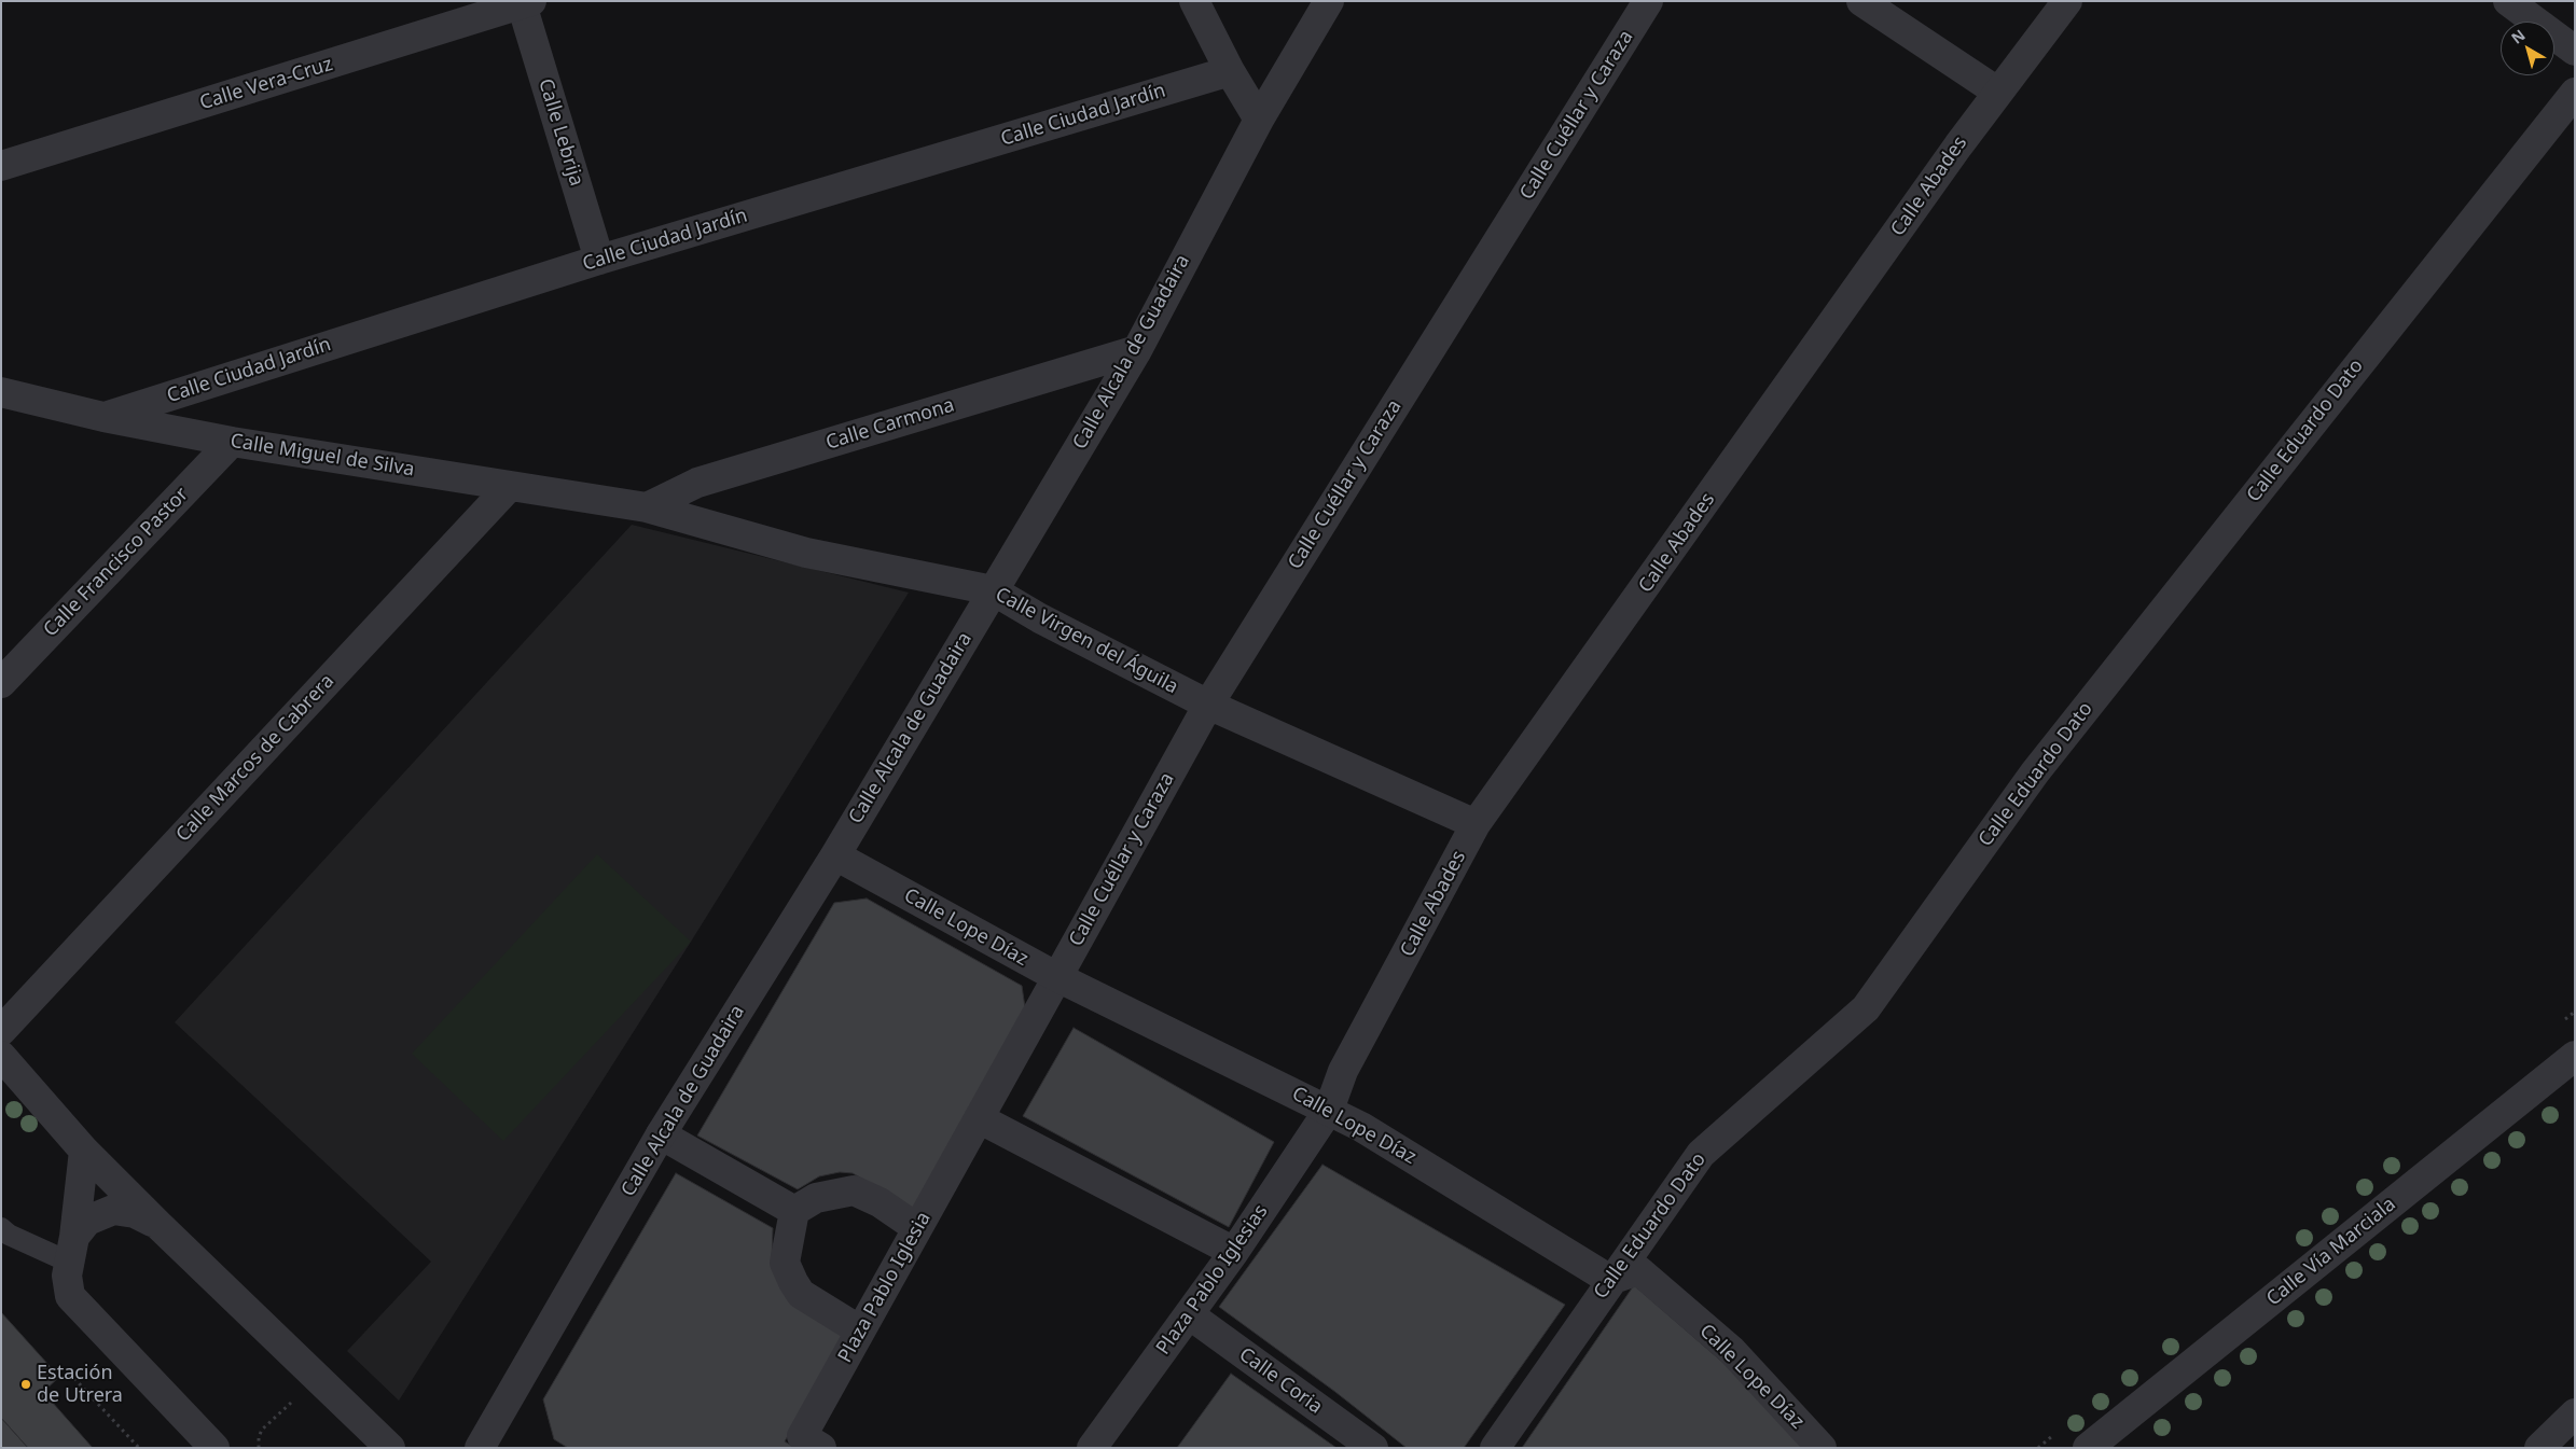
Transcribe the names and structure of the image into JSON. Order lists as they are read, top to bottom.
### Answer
{
  "streets": {
    "street": [
      "Calle Vera-Cruz",
      "Calle Ciudad Jardín",
      "Calle Cuéllar y Caraza",
      "Calle Lebrija",
      "Calle Abades",
      "Calle Alcala de Guadaira",
      "Calle Carmona",
      "Calle Eduardo Dato",
      "Calle Miguel de Silva",
      "Calle Francisco Pastor",
      "Calle Virgen del Águila",
      "Calle Marcos de Cabrera",
      "Calle Lope Díaz",
      "Calle Vía Marciala",
      "Plaza Pablo Iglesias",
      "Plaza Pablo Iglesia",
      "Calle Coria"
    ]
  },
  "crossings": [
    ["Calle Vera-Cruz", "Calle Lebrija"],
    ["Calle Ciudad Jardín", "Calle Lebrija"],
    ["Calle Ciudad Jardín", "Calle Miguel de Silva"],
    ["Calle Cuéllar y Caraza", "Calle Virgen del Águila"],
    ["Calle Cuéllar y Caraza", "Calle Lope Díaz"],
    ["Calle Cuéllar y Caraza", "Plaza Pablo Iglesia"],
    ["Calle Abades", "Calle Virgen del Águila"],
    ["Calle Abades", "Calle Lope Díaz"],
    ["Calle Abades", "Plaza Pablo Iglesias"],
    ["Calle Alcala de Guadaira", "Calle Carmona"],
    ["Calle Alcala de Guadaira", "Calle Virgen del Águila"],
    ["Calle Alcala de Guadaira", "Calle Lope Díaz"],
    ["Calle Carmona", "Calle Miguel de Silva"],
    ["Calle Carmona", "Calle Virgen del Águila"],
    ["Calle Eduardo Dato", "Calle Lope Díaz"],
    ["Calle Miguel de Silva", "Calle Francisco Pastor"],
    ["Calle Miguel de Silva", "Calle Virgen del Águila"],
    ["Calle Miguel de Silva", "Calle Marcos de Cabrera"],
    ["Calle Lope Díaz", "Plaza Pablo Iglesias"],
    ["Calle Lope Díaz", "Plaza Pablo Iglesia"],
    ["Plaza Pablo Iglesias", "Calle Coria"]
  ],
  "places": ["Estación de Utrera"],
  "north": "top left"
}
